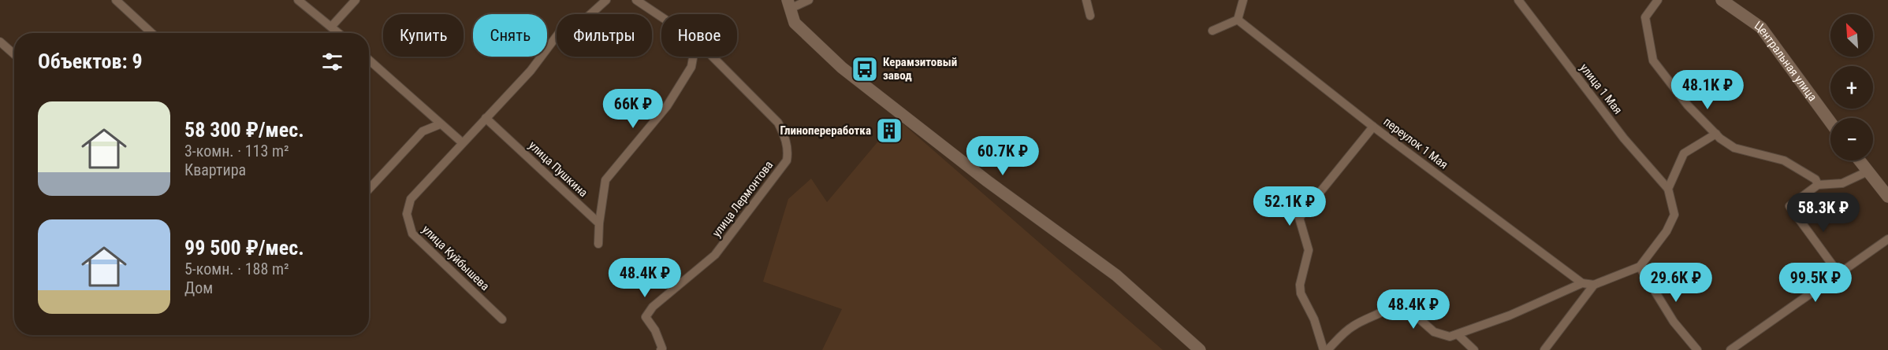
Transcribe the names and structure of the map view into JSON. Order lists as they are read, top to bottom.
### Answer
{
  "streets": {
    "street": [
      "Центральная улица",
      "улица 1 Мая",
      "переулок 1 Мая",
      "улица Пушкина",
      "улица Лермонтова",
      "улица Куйбышева"
    ]
  },
  "crossings": [
    ["улица Пушкина", "улица Куйбышева"]
  ],
  "places": {
    "bus stop": ["Керамзитовый завод"],
    "building": ["Глинопереработка"]
  },
  "north": "top left",
  "page": {
    "map_buttons": ["+", "−"],
    "chip": [
      "Купить",
      "Снять",
      "Фильтры",
      "Новое"
    ],
    "heading": "Объектов: 9",
    "price": [
      "48.1K ₽",
      "66K ₽",
      "60.7K ₽",
      "52.1K ₽",
      "58.3K ₽",
      "48.4K ₽",
      "29.6K ₽",
      "99.5K ₽",
      "48.4K ₽"
    ],
    "list": [
      {
        "name": "58 300 ₽/мес.",
        "note": "3-комн. · 113 m² · Квартира"
      },
      {
        "name": "99 500 ₽/мес.",
        "note": "5-комн. · 188 m² · Дом"
      }
    ]
  }
}
